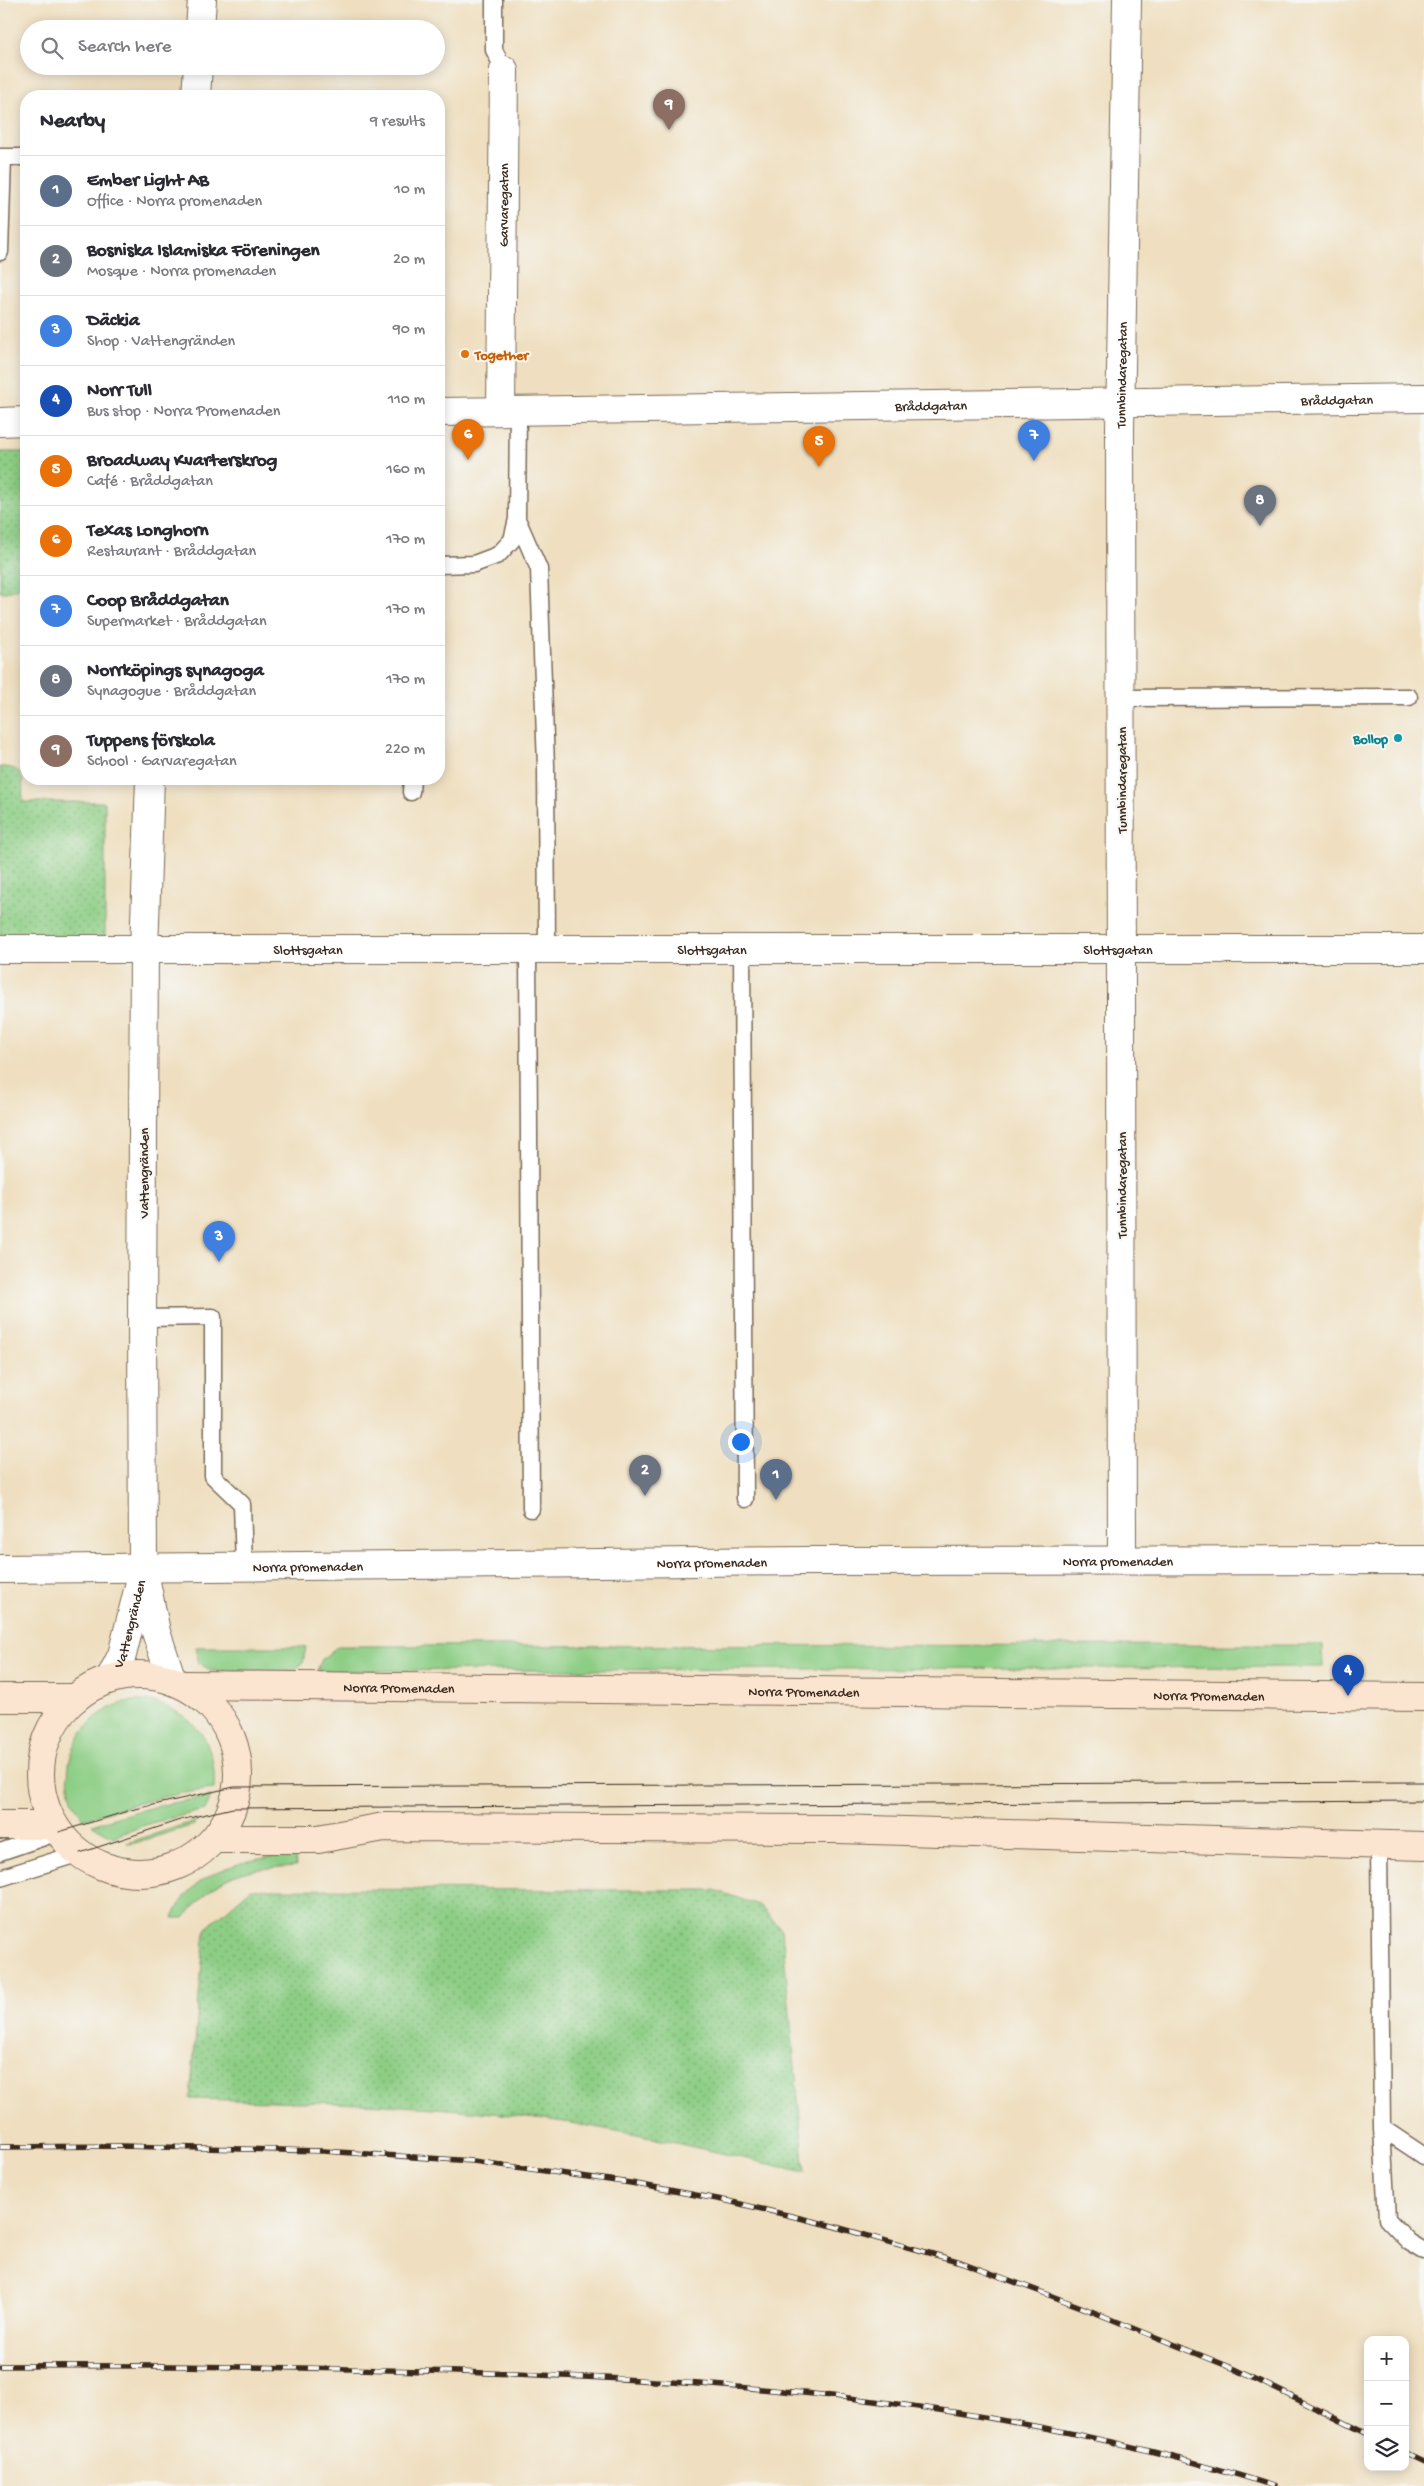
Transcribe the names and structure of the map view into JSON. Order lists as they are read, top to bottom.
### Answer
{
  "streets": {
    "main road": ["Norra Promenaden"],
    "street": [
      "Garvaregatan",
      "Tunnbindaregatan",
      "Bråddgatan",
      "Slottsgatan",
      "Vattengränden",
      "Norra promenaden"
    ]
  },
  "crossings": [
    ["Garvaregatan", "Bråddgatan"],
    ["Tunnbindaregatan", "Bråddgatan"],
    ["Tunnbindaregatan", "Slottsgatan"],
    ["Tunnbindaregatan", "Norra promenaden"],
    ["Slottsgatan", "Vattengränden"],
    ["Vattengränden", "Norra promenaden"],
    ["Vattengränden", "Norra Promenaden"]
  ],
  "places": ["Together", "Bollop"],
  "page": {
    "search": "Search here",
    "pins": [
      "9",
      "6",
      "7",
      "5",
      "8",
      "3",
      "2",
      "1",
      "4"
    ],
    "heading": ["Nearby", "9 results"],
    "list": [
      {
        "mark": "1",
        "name": "Ember Light AB",
        "note": "Office · Norra promenaden",
        "value": "10 m"
      },
      {
        "mark": "2",
        "name": "Bosniska Islamiska Föreningen",
        "note": "Mosque · Norra promenaden",
        "value": "20 m"
      },
      {
        "mark": "3",
        "name": "Däckia",
        "note": "Shop · Vattengränden",
        "value": "90 m"
      },
      {
        "mark": "4",
        "name": "Norr Tull",
        "note": "Bus stop · Norra Promenaden",
        "value": "110 m"
      },
      {
        "mark": "5",
        "name": "Broadway Kvarterskrog",
        "note": "Café · Bråddgatan",
        "value": "160 m"
      },
      {
        "mark": "6",
        "name": "Texas Longhorn",
        "note": "Restaurant · Bråddgatan",
        "value": "170 m"
      },
      {
        "mark": "7",
        "name": "Coop Bråddgatan",
        "note": "Supermarket · Bråddgatan",
        "value": "170 m"
      },
      {
        "mark": "8",
        "name": "Norrköpings synagoga",
        "note": "Synagogue · Bråddgatan",
        "value": "170 m"
      },
      {
        "mark": "9",
        "name": "Tuppens förskola",
        "note": "School · Garvaregatan",
        "value": "220 m"
      }
    ],
    "map_buttons": ["+", "−"]
  }
}
